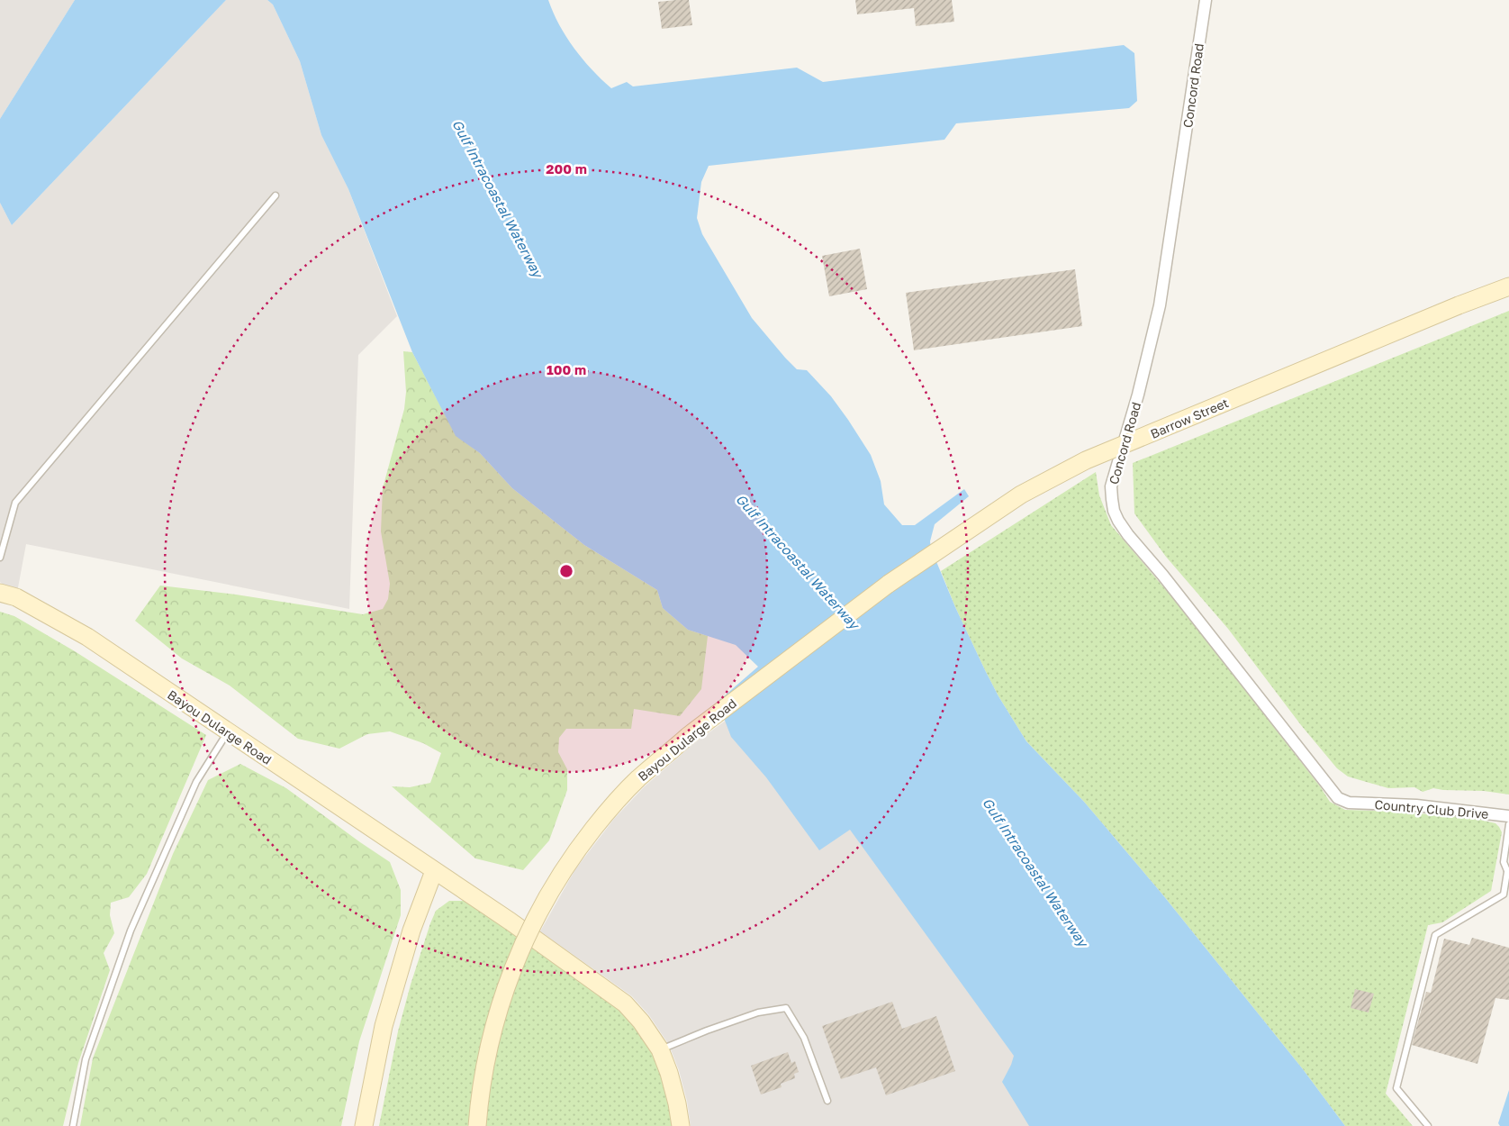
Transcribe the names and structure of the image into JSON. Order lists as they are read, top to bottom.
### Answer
{
  "streets": {
    "main road": ["Barrow Street", "Bayou Dularge Road"],
    "street": ["Concord Road", "Country Club Drive"]
  },
  "crossings": [
    ["Concord Road", "Country Club Drive"],
    ["Barrow Street", "Bayou Dularge Road"]
  ],
  "water": ["Gulf Intracoastal Waterway"],
  "rings": ["200 m", "100 m"]
}
